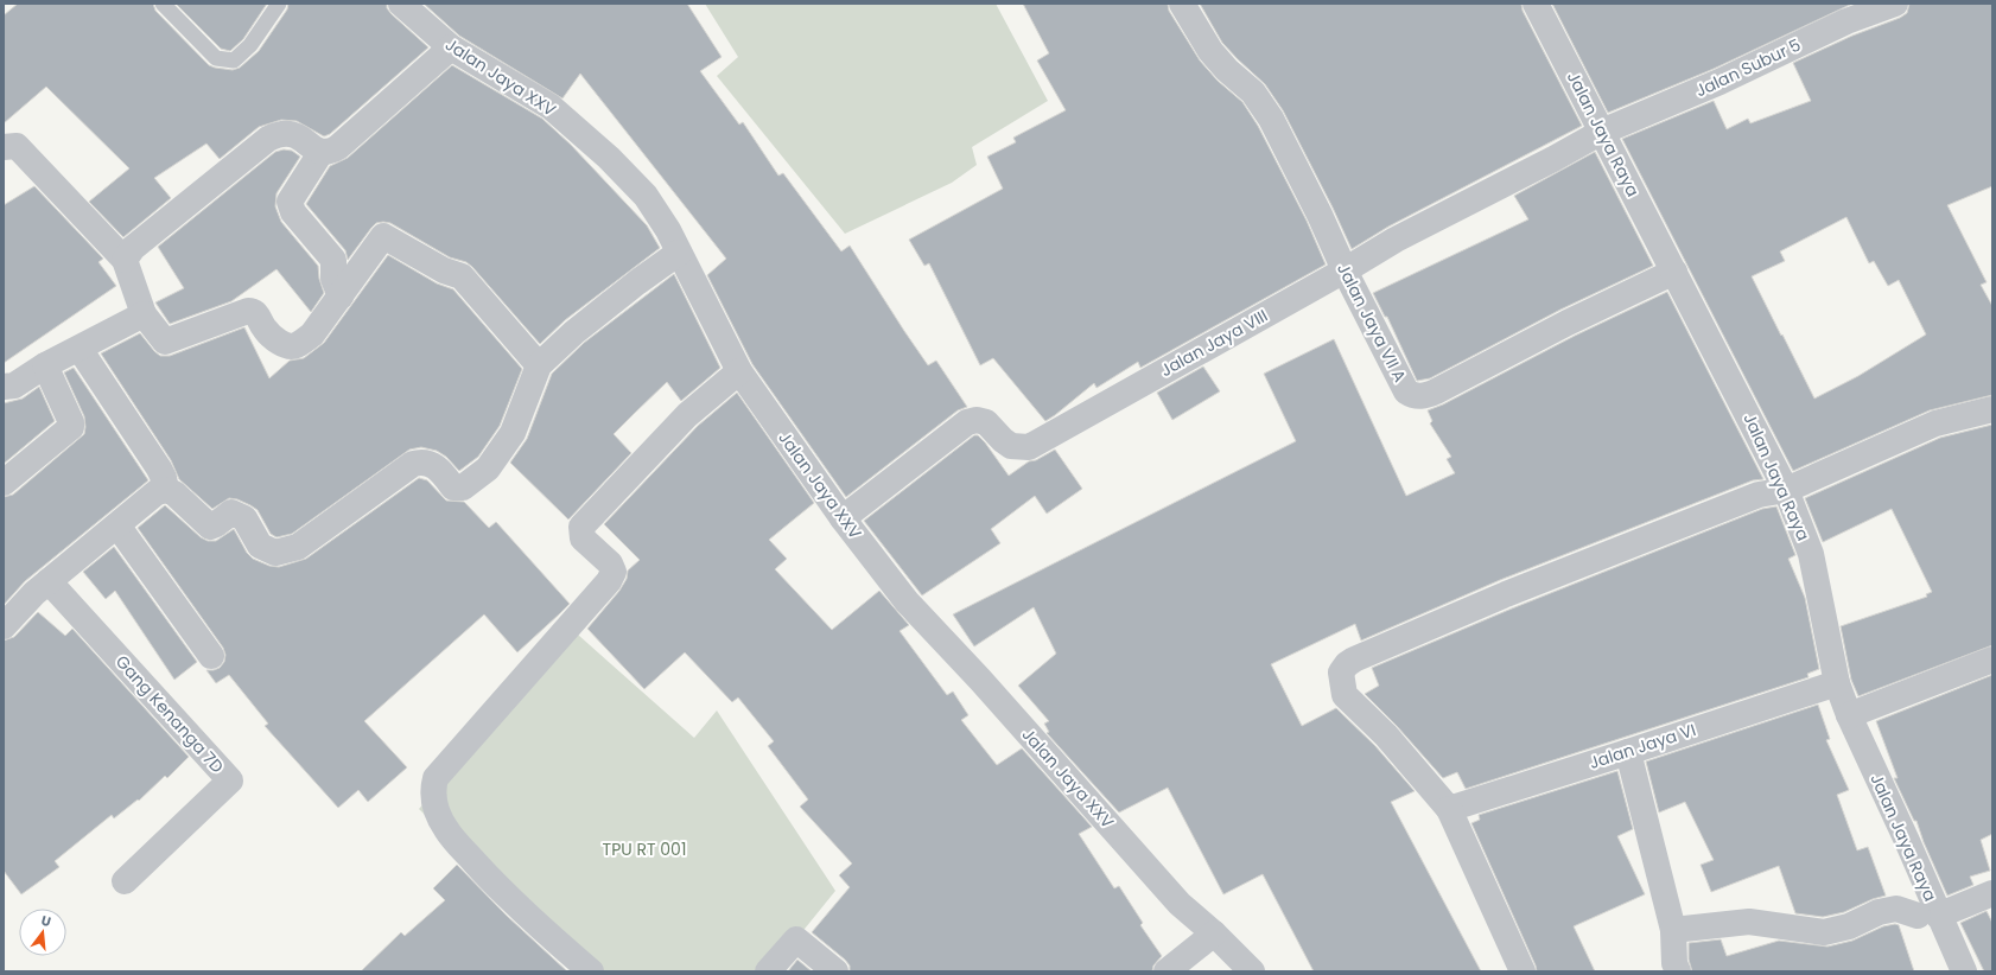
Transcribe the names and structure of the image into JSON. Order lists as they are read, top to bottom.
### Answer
{
  "streets": {
    "street": [
      "Jalan Subur 5",
      "Jalan Jaya XXV",
      "Jalan Jaya Raya",
      "Jalan Jaya VII A",
      "Jalan Jaya VIII",
      "Gang Kenanga 7D",
      "Jalan Jaya VI"
    ]
  },
  "crossings": [
    ["Jalan Subur 5", "Jalan Jaya Raya"],
    ["Jalan Subur 5", "Jalan Jaya VIII"],
    ["Jalan Jaya XXV", "Jalan Jaya VIII"],
    ["Jalan Jaya Raya", "Jalan Jaya VII A"],
    ["Jalan Jaya Raya", "Jalan Jaya VIII"],
    ["Jalan Jaya Raya", "Jalan Jaya VI"],
    ["Jalan Jaya VII A", "Jalan Jaya VIII"]
  ],
  "parks": ["TPU RT 001"],
  "north": "top"
}
